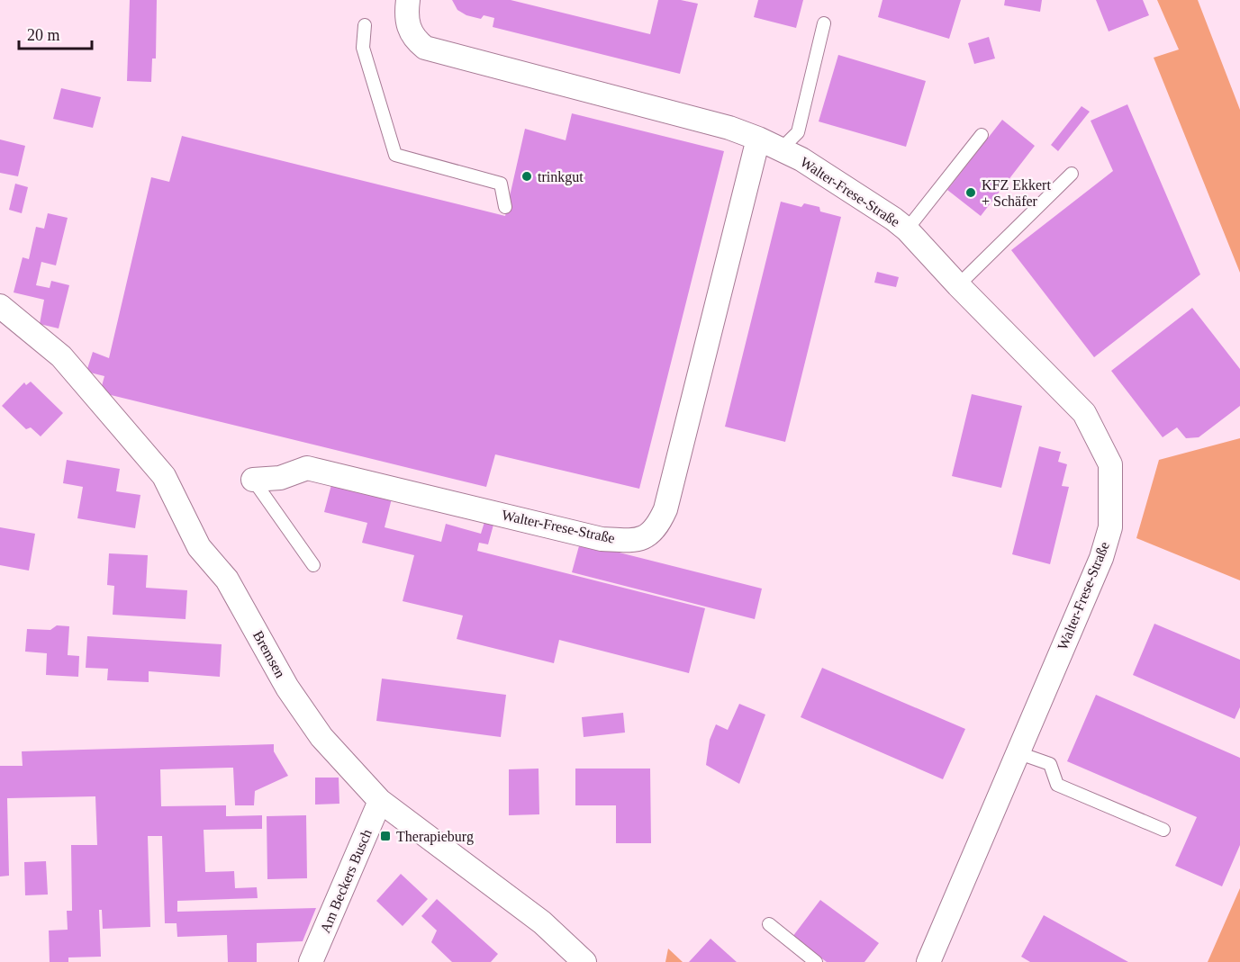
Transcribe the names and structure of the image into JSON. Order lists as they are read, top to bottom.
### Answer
{
  "streets": {
    "street": ["Walter-Frese-Straße", "Bremsen", "Am Beckers Busch"]
  },
  "crossings": [
    ["Bremsen", "Am Beckers Busch"]
  ],
  "places": {
    "other": ["trinkgut", "KFZ Ekkert + Schäfer"],
    "transit": ["Therapieburg"]
  },
  "scale_bar": "20 m"
}
